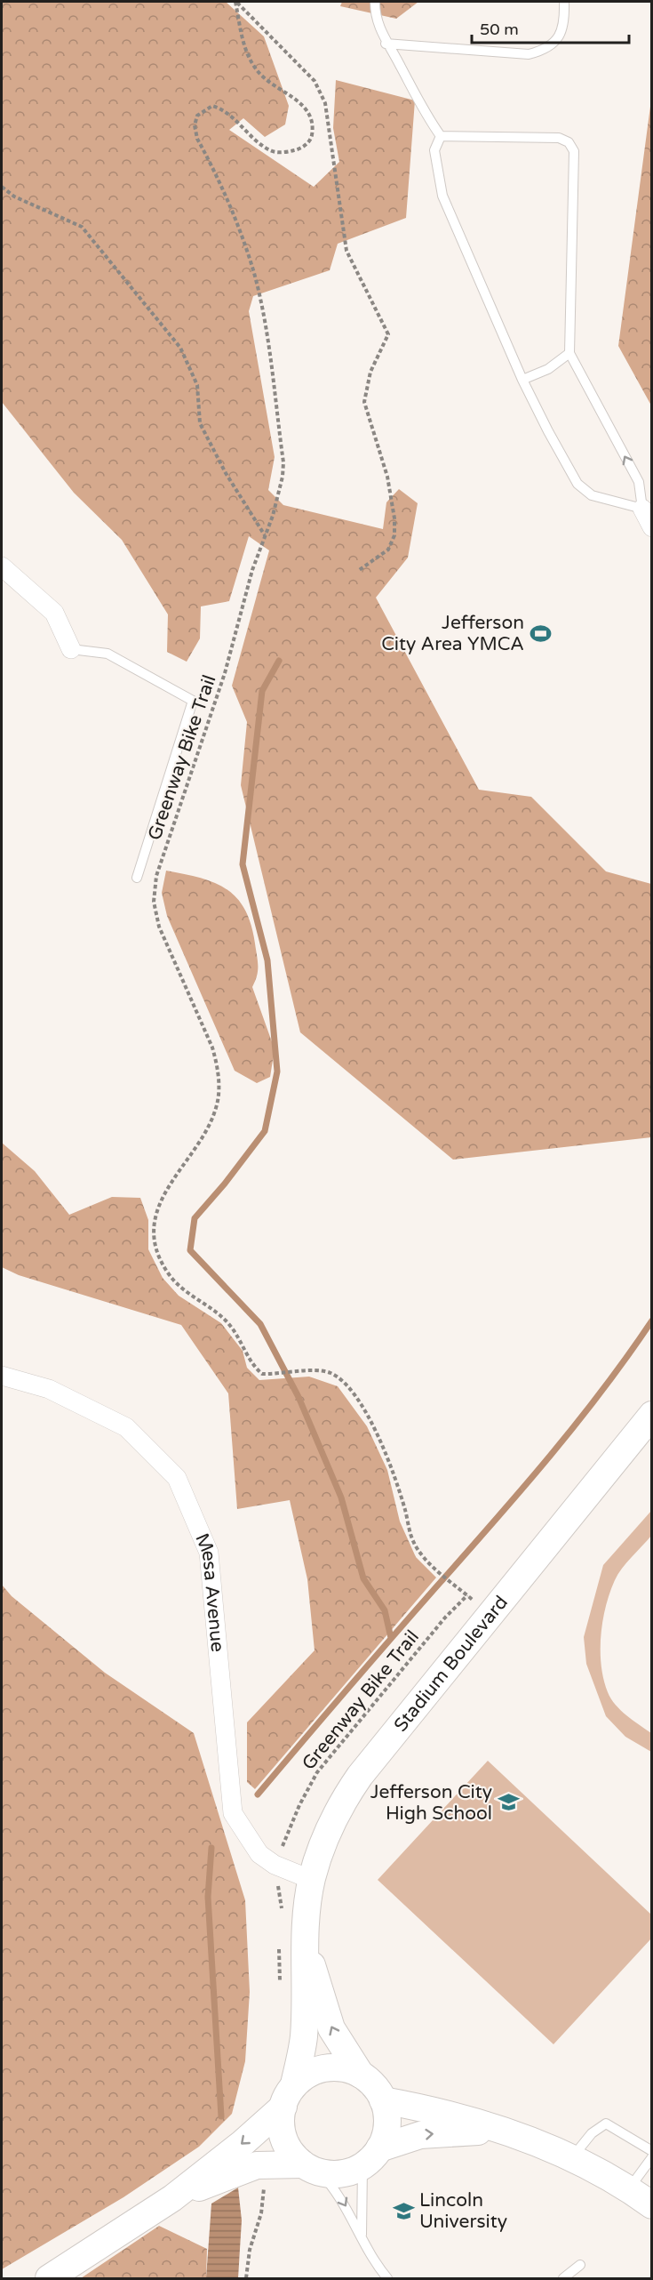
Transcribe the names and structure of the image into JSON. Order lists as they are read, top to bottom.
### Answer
{
  "streets": {
    "main road": ["Stadium Boulevard"],
    "street": ["Mesa Avenue"],
    "path": ["Greenway Bike Trail"]
  },
  "crossings": [
    ["Greenway Bike Trail", "Mesa Avenue"],
    ["Mesa Avenue", "Stadium Boulevard"]
  ],
  "places": {
    "sports": ["Jefferson City Area YMCA"],
    "school or university": ["Jefferson City High School", "Lincoln University"]
  },
  "scale_bar": "50 m"
}
